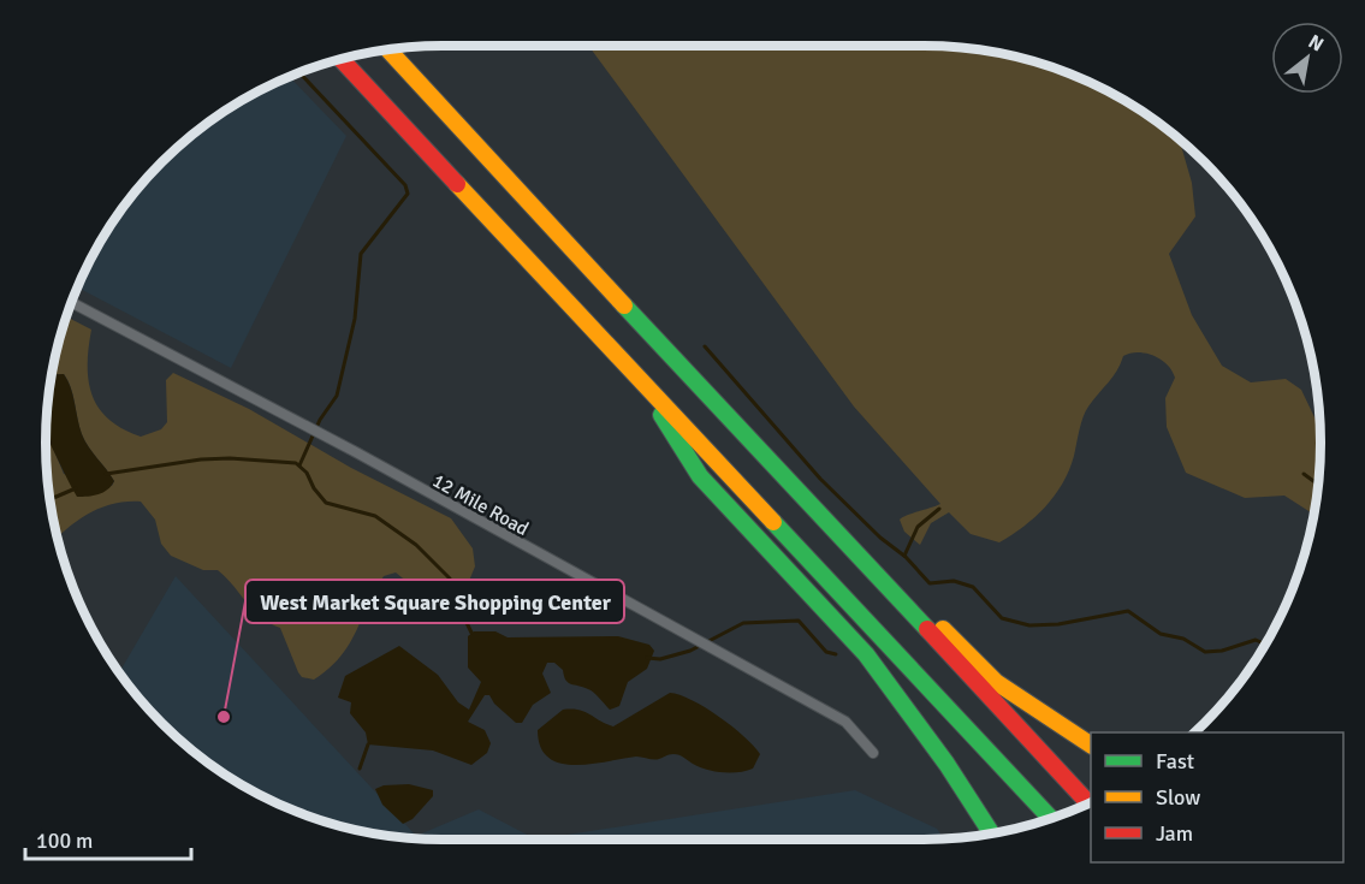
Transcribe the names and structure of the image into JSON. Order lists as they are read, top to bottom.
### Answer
{
  "streets": {
    "street": ["12 Mile Road"]
  },
  "places": ["West Market Square Shopping Center"],
  "legend": ["Fast", "Slow", "Jam"],
  "scale_bar": "100 m",
  "north": "top right"
}
